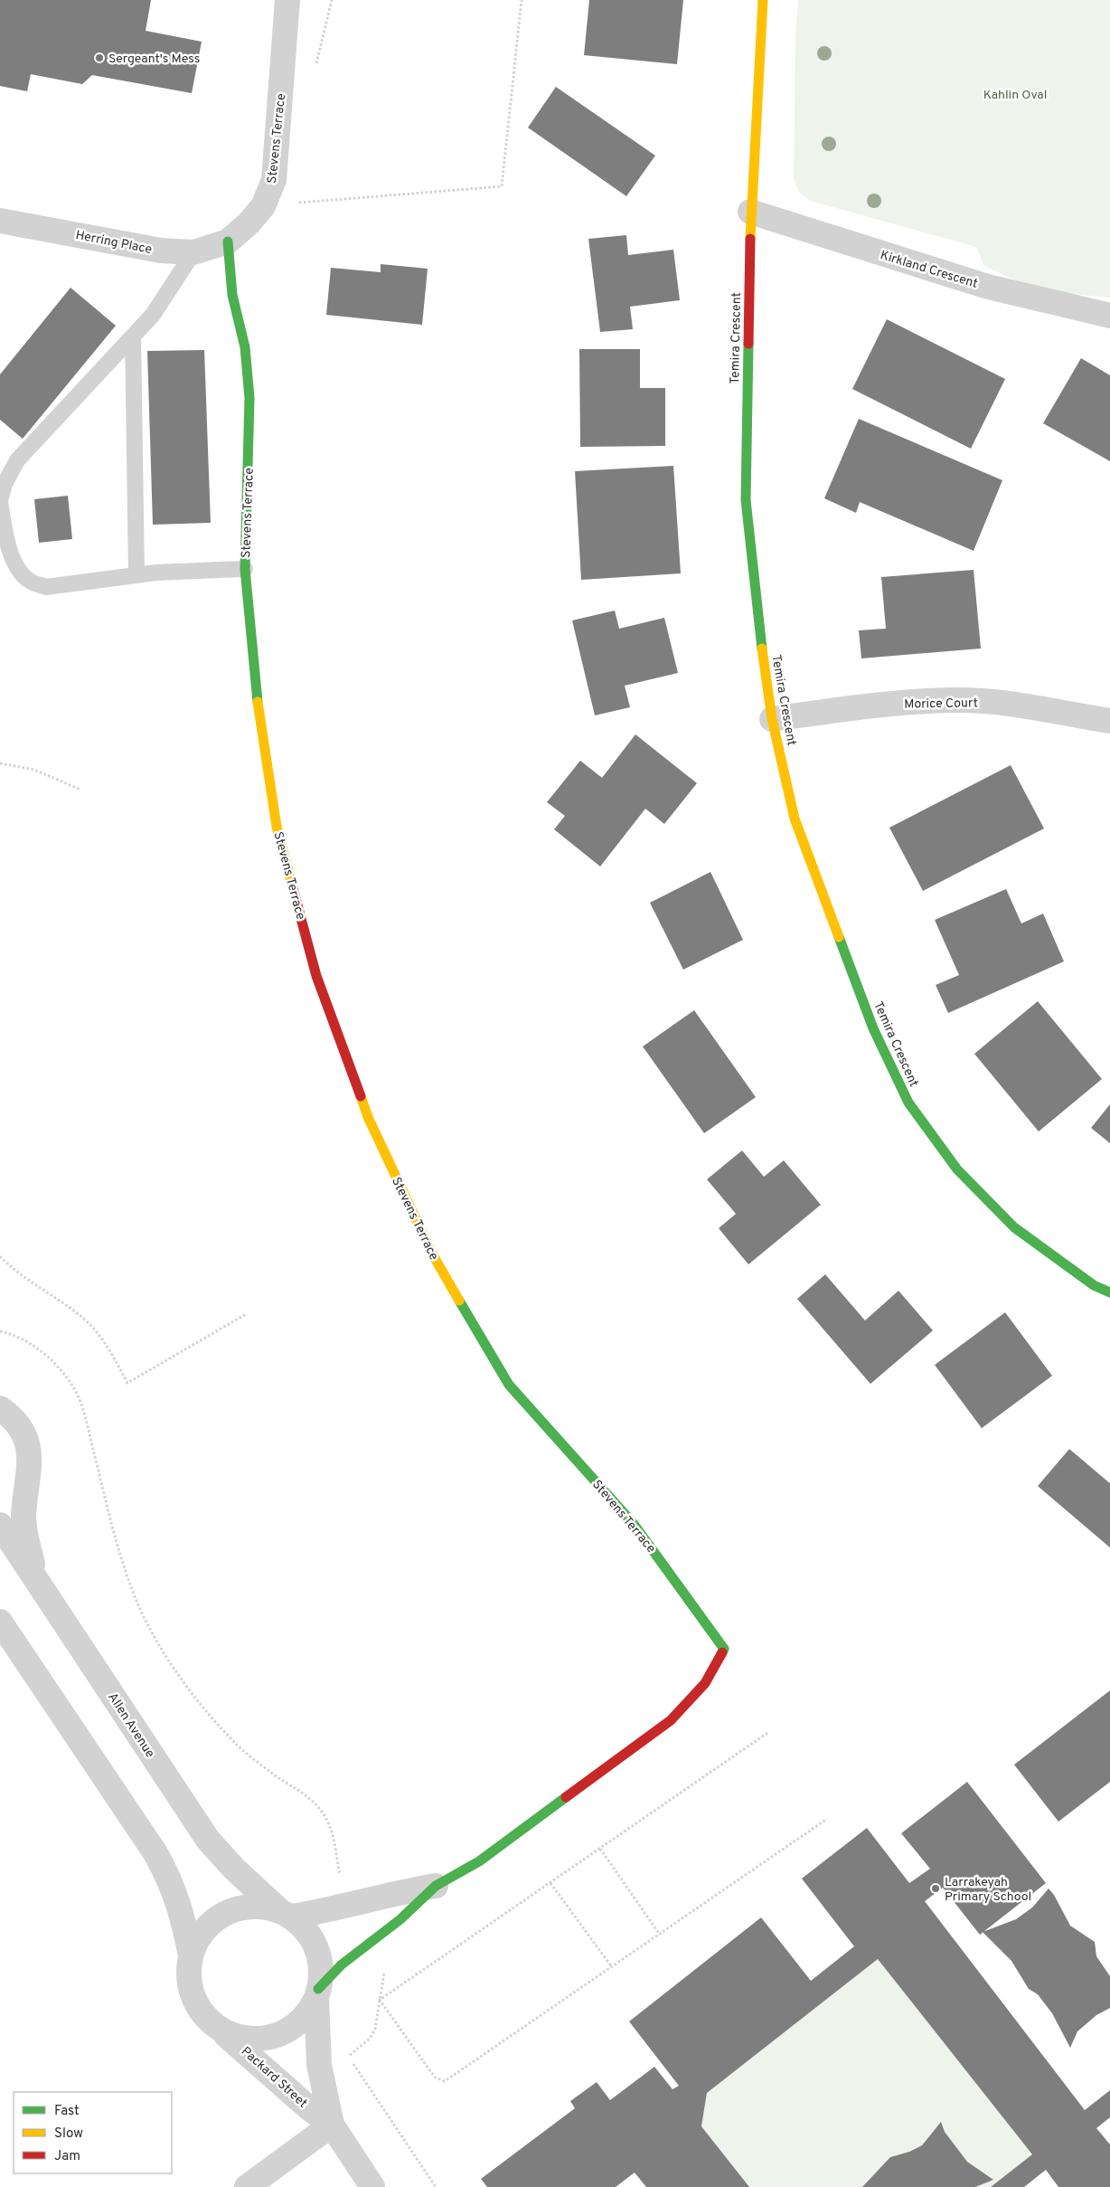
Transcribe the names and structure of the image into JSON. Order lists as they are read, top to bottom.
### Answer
{
  "streets": {
    "street": [
      "Stevens Terrace",
      "Herring Place",
      "Kirkland Crescent",
      "Temira Crescent",
      "Morice Court",
      "Allen Avenue",
      "Packard Street"
    ]
  },
  "crossings": [
    ["Stevens Terrace", "Herring Place"],
    ["Kirkland Crescent", "Temira Crescent"],
    ["Temira Crescent", "Morice Court"],
    ["Allen Avenue", "Packard Street"]
  ],
  "parks": ["Kahlin Oval"],
  "places": ["Sergeant's Mess", "Larrakeyah Primary School"],
  "legend": ["Fast", "Slow", "Jam"]
}
